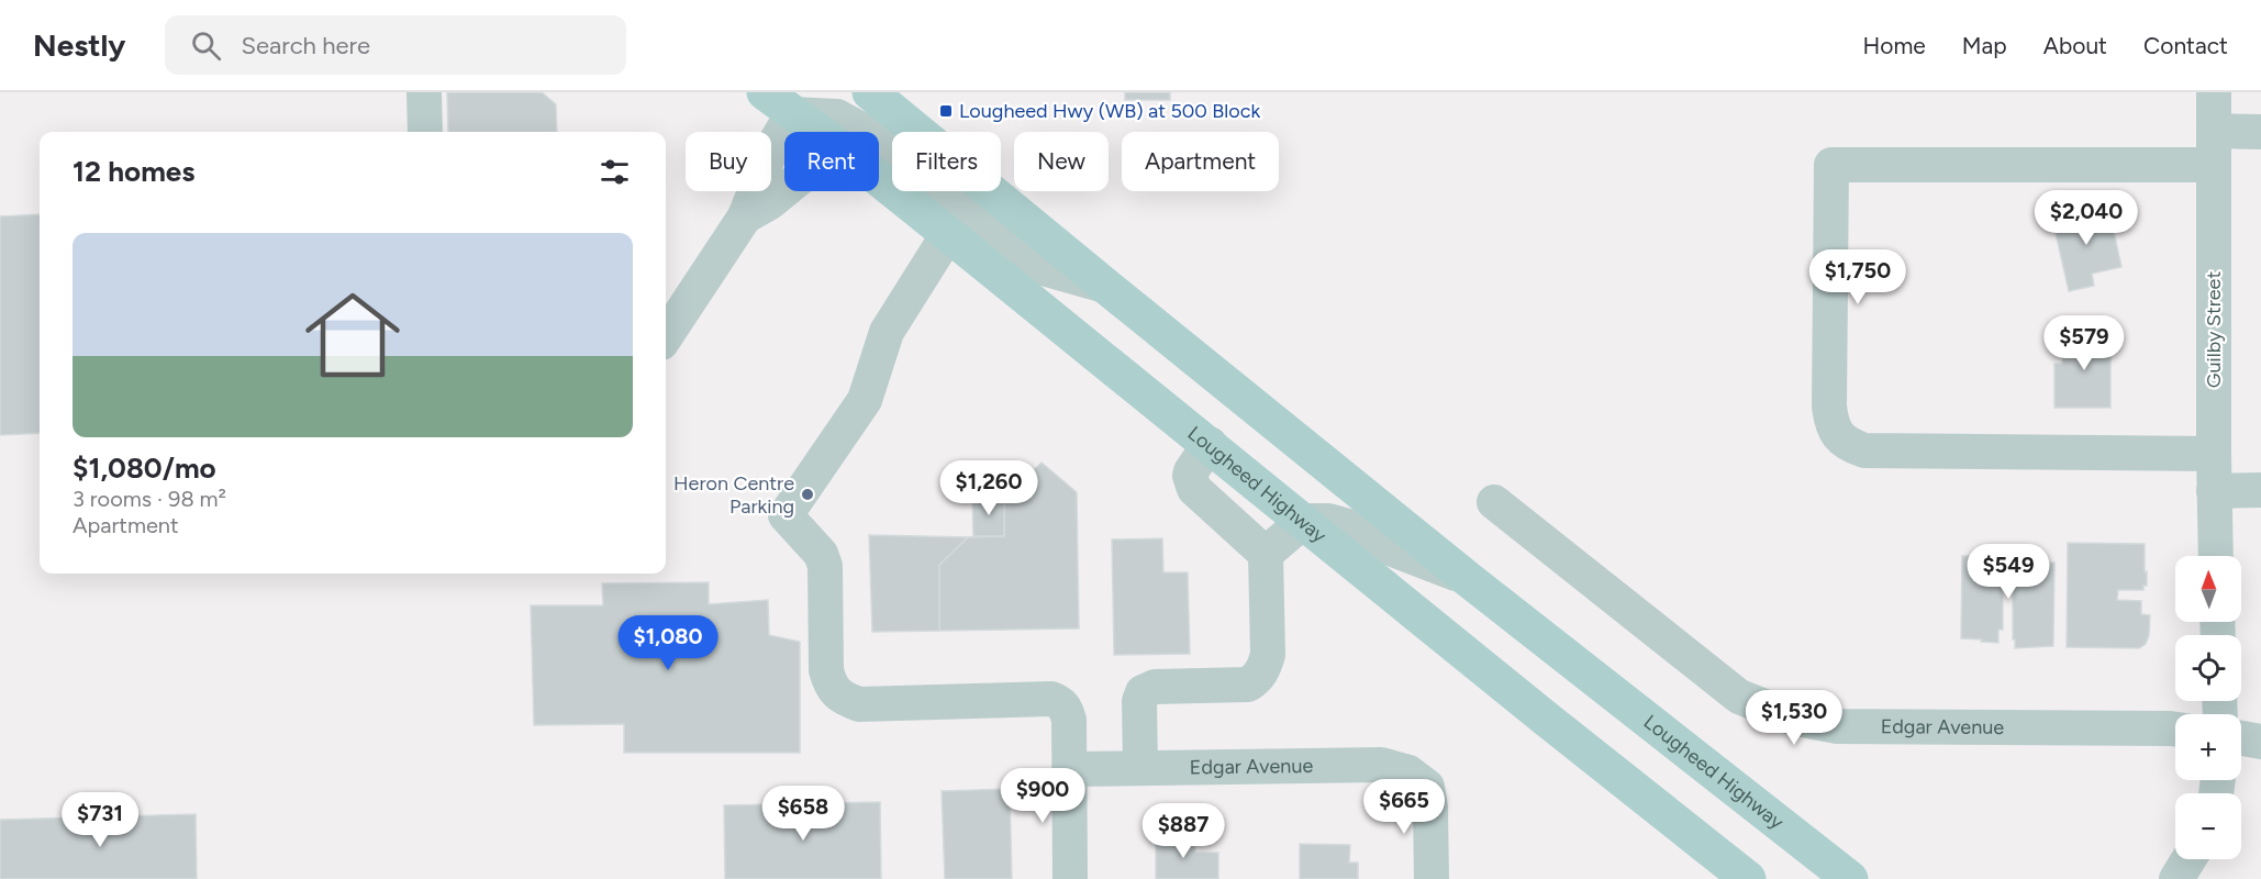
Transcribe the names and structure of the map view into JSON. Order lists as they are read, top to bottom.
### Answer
{
  "streets": {
    "main road": ["Lougheed Highway"],
    "street": ["Guilby Street", "Edgar Avenue"]
  },
  "places": {
    "transit": ["Lougheed Hwy (WB) at 500 Block"],
    "other": ["Heron Centre Parking"]
  },
  "north": "top",
  "page": {
    "header": "Nestly",
    "search": "Search here",
    "nav": [
      "Home",
      "Map",
      "About",
      "Contact"
    ],
    "chip": [
      "Buy",
      "Rent",
      "Filters",
      "New",
      "Apartment"
    ],
    "heading": "12 homes",
    "price": [
      "$2,040",
      "$1,750",
      "$579",
      "$1,260",
      "$549",
      "$1,080",
      "$1,530",
      "$900",
      "$665",
      "$658",
      "$731",
      "$887"
    ],
    "list": [
      {
        "name": "$1,080/mo",
        "note": "3 rooms · 98 m² · Apartment"
      }
    ],
    "map_buttons": ["+", "−"]
  }
}
